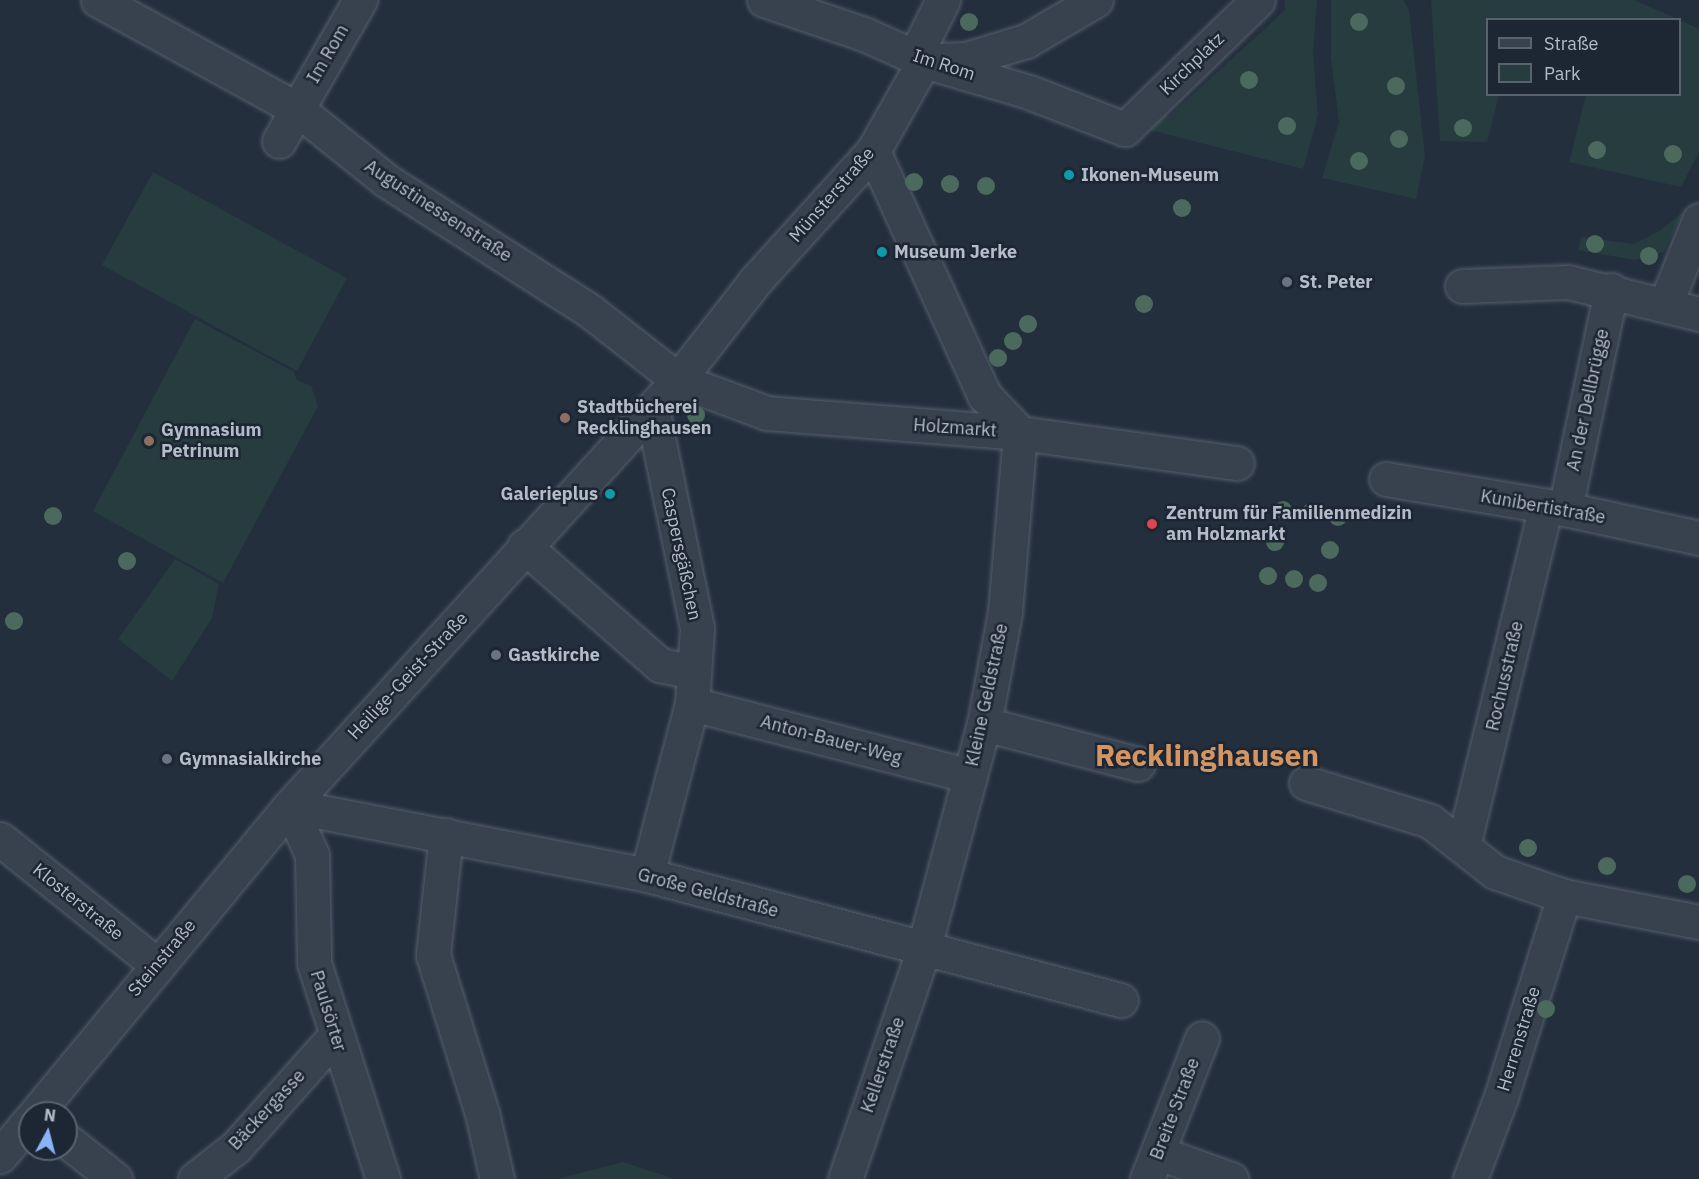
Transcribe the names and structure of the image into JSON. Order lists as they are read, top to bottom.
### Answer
{
  "streets": {
    "street": [
      "Im Rom",
      "Kirchplatz",
      "Münsterstraße",
      "Augustinessenstraße",
      "An der Dellbrügge",
      "Holzmarkt",
      "Kunibertistraße",
      "Caspersgäßchen",
      "Heilige-Geist-Straße",
      "Rochusstraße",
      "Kleine Geldstraße",
      "Anton-Bauer-Weg",
      "Große Geldstraße",
      "Klosterstraße",
      "Steinstraße",
      "Paulsörter",
      "Herrenstraße",
      "Kellerstraße",
      "Breite Straße",
      "Bäckergasse"
    ]
  },
  "crossings": [
    ["Im Rom", "Kirchplatz"],
    ["Im Rom", "Münsterstraße"],
    ["Im Rom", "Augustinessenstraße"],
    ["Münsterstraße", "Augustinessenstraße"],
    ["Münsterstraße", "Holzmarkt"],
    ["Münsterstraße", "Heilige-Geist-Straße"],
    ["Augustinessenstraße", "Holzmarkt"],
    ["Augustinessenstraße", "Heilige-Geist-Straße"],
    ["An der Dellbrügge", "Kunibertistraße"],
    ["An der Dellbrügge", "Rochusstraße"],
    ["Holzmarkt", "Heilige-Geist-Straße"],
    ["Holzmarkt", "Kleine Geldstraße"],
    ["Kunibertistraße", "Rochusstraße"],
    ["Caspersgäßchen", "Heilige-Geist-Straße"],
    ["Caspersgäßchen", "Anton-Bauer-Weg"],
    ["Caspersgäßchen", "Große Geldstraße"],
    ["Heilige-Geist-Straße", "Große Geldstraße"],
    ["Heilige-Geist-Straße", "Steinstraße"],
    ["Heilige-Geist-Straße", "Paulsörter"],
    ["Kleine Geldstraße", "Anton-Bauer-Weg"],
    ["Kleine Geldstraße", "Große Geldstraße"],
    ["Kleine Geldstraße", "Kellerstraße"],
    ["Große Geldstraße", "Steinstraße"],
    ["Große Geldstraße", "Paulsörter"],
    ["Große Geldstraße", "Kellerstraße"],
    ["Klosterstraße", "Steinstraße"],
    ["Steinstraße", "Paulsörter"],
    ["Paulsörter", "Bäckergasse"]
  ],
  "districts": ["Recklinghausen"],
  "places": [
    "Ikonen-Museum",
    "Museum Jerke",
    "St. Peter",
    "Stadtbücherei Recklinghausen",
    "Gymnasium Petrinum",
    "Galerieplus",
    "Zentrum für Familienmedizin am Holzmarkt",
    "Gastkirche",
    "Gymnasialkirche"
  ],
  "legend": ["Straße", "Park"],
  "north": "top"
}
